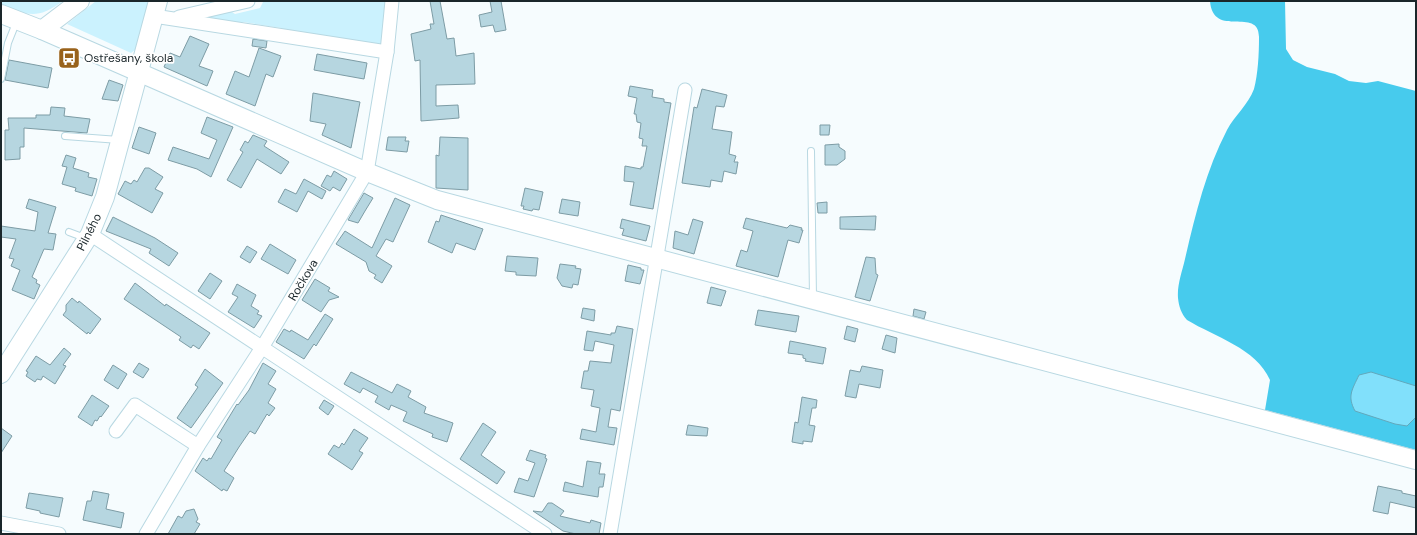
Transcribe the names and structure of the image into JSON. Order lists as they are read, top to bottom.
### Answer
{
  "streets": {
    "street": ["Pilného", "Ročkova"]
  },
  "places": {
    "bus stop": ["Ostřešany, škola"]
  }
}
